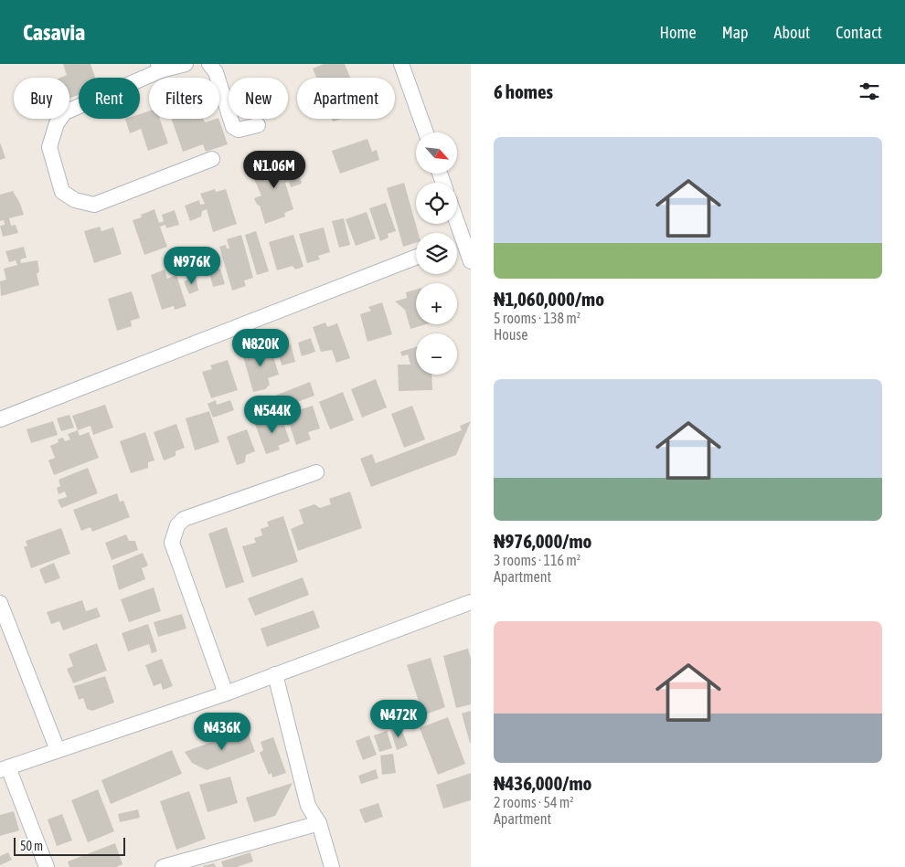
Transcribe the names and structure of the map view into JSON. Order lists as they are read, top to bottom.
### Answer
{
  "scale_bar": "50 m",
  "north": "bottom right",
  "page": {
    "header": "Casavia",
    "nav": [
      "Home",
      "Map",
      "About",
      "Contact"
    ],
    "heading": "6 homes",
    "chip": [
      "Buy",
      "Rent",
      "Filters",
      "New",
      "Apartment"
    ],
    "list": [
      {
        "name": "₦1,060,000/mo",
        "note": "5 rooms · 138 m² · House"
      },
      {
        "name": "₦976,000/mo",
        "note": "3 rooms · 116 m² · Apartment"
      },
      {
        "name": "₦436,000/mo",
        "note": "2 rooms · 54 m² · Apartment"
      }
    ],
    "map_buttons": ["+", "−"],
    "price": [
      "₦1.06M",
      "₦976K",
      "₦820K",
      "₦544K",
      "₦472K",
      "₦436K"
    ],
    "scale": "50 m"
  }
}
